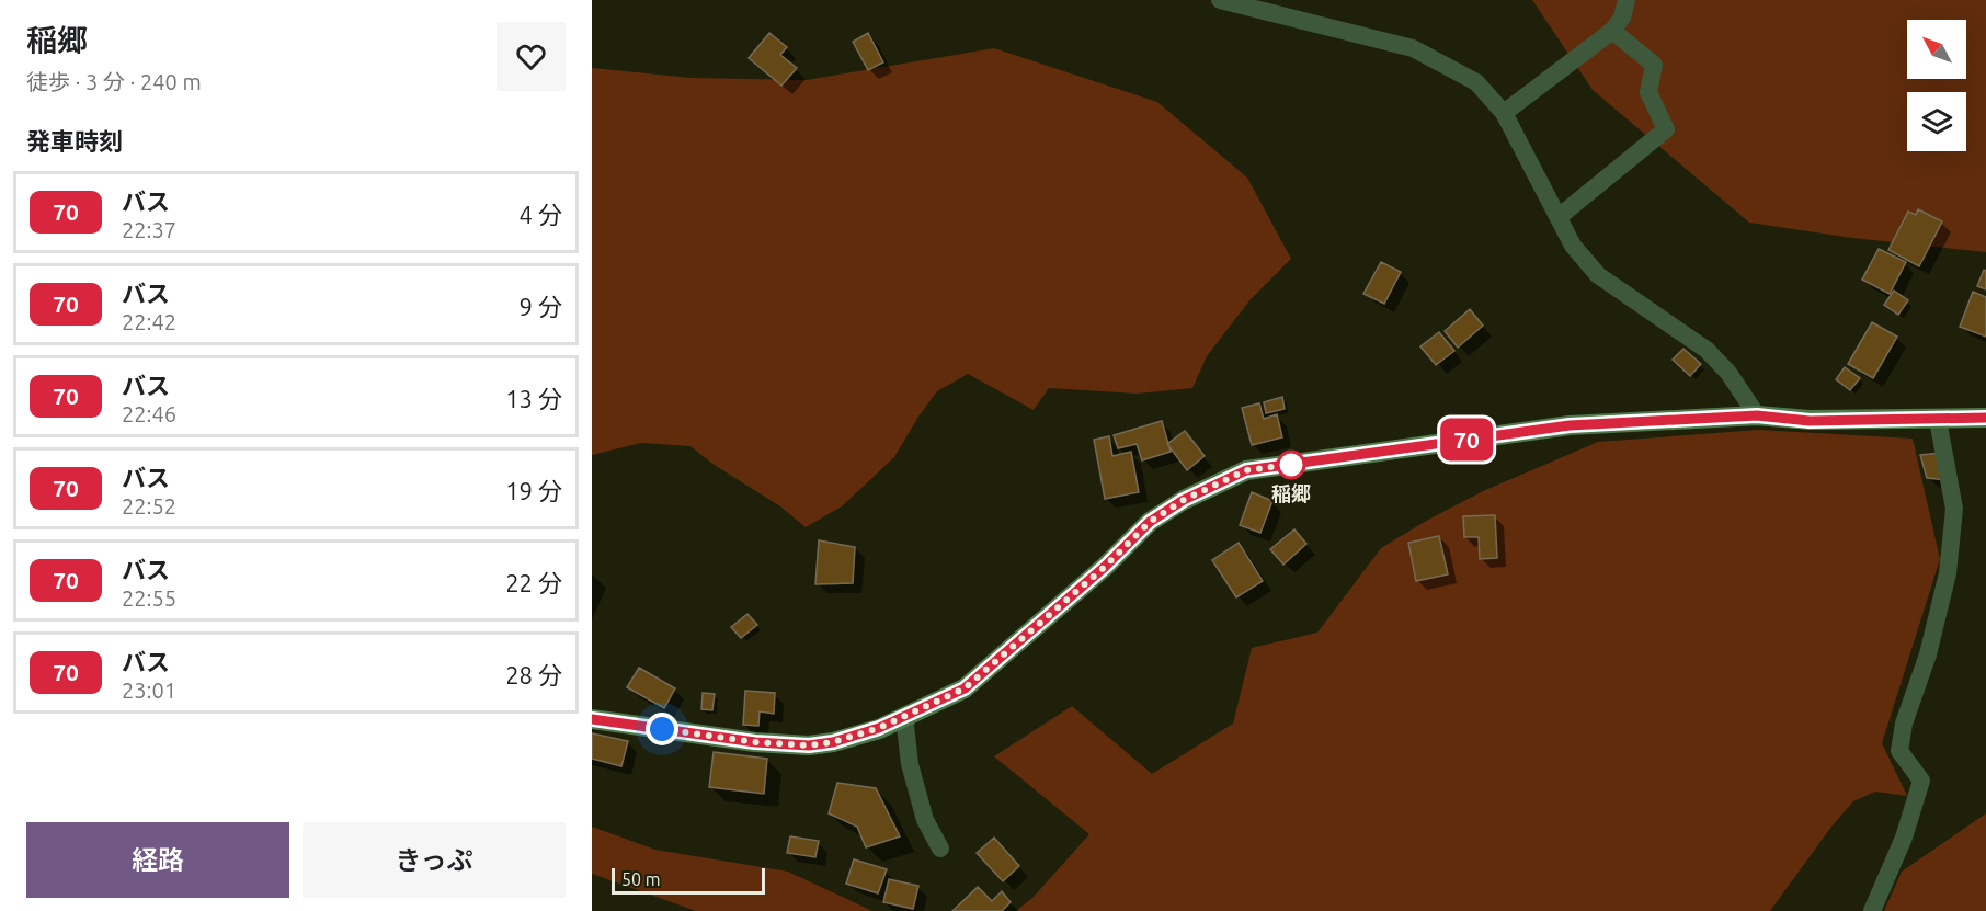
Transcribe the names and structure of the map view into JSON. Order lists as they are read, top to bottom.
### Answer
{
  "places": ["稲郷"],
  "lines": ["bus line 70"],
  "scale_bar": "50 m",
  "north": "top left",
  "page": {
    "heading": [
      ["稲郷", "徒歩 · 3 分 · 240 m"],
      "発車時刻"
    ],
    "on_map": "70",
    "list": [
      {
        "mark": "70",
        "name": "バス",
        "note": "22:37",
        "value": "4 分"
      },
      {
        "mark": "70",
        "name": "バス",
        "note": "22:42",
        "value": "9 分"
      },
      {
        "mark": "70",
        "name": "バス",
        "note": "22:46",
        "value": "13 分"
      },
      {
        "mark": "70",
        "name": "バス",
        "note": "22:52",
        "value": "19 分"
      },
      {
        "mark": "70",
        "name": "バス",
        "note": "22:55",
        "value": "22 分"
      },
      {
        "mark": "70",
        "name": "バス",
        "note": "23:01",
        "value": "28 分"
      }
    ],
    "buttons": ["経路", "きっぷ"],
    "scale": "50 m"
  }
}
